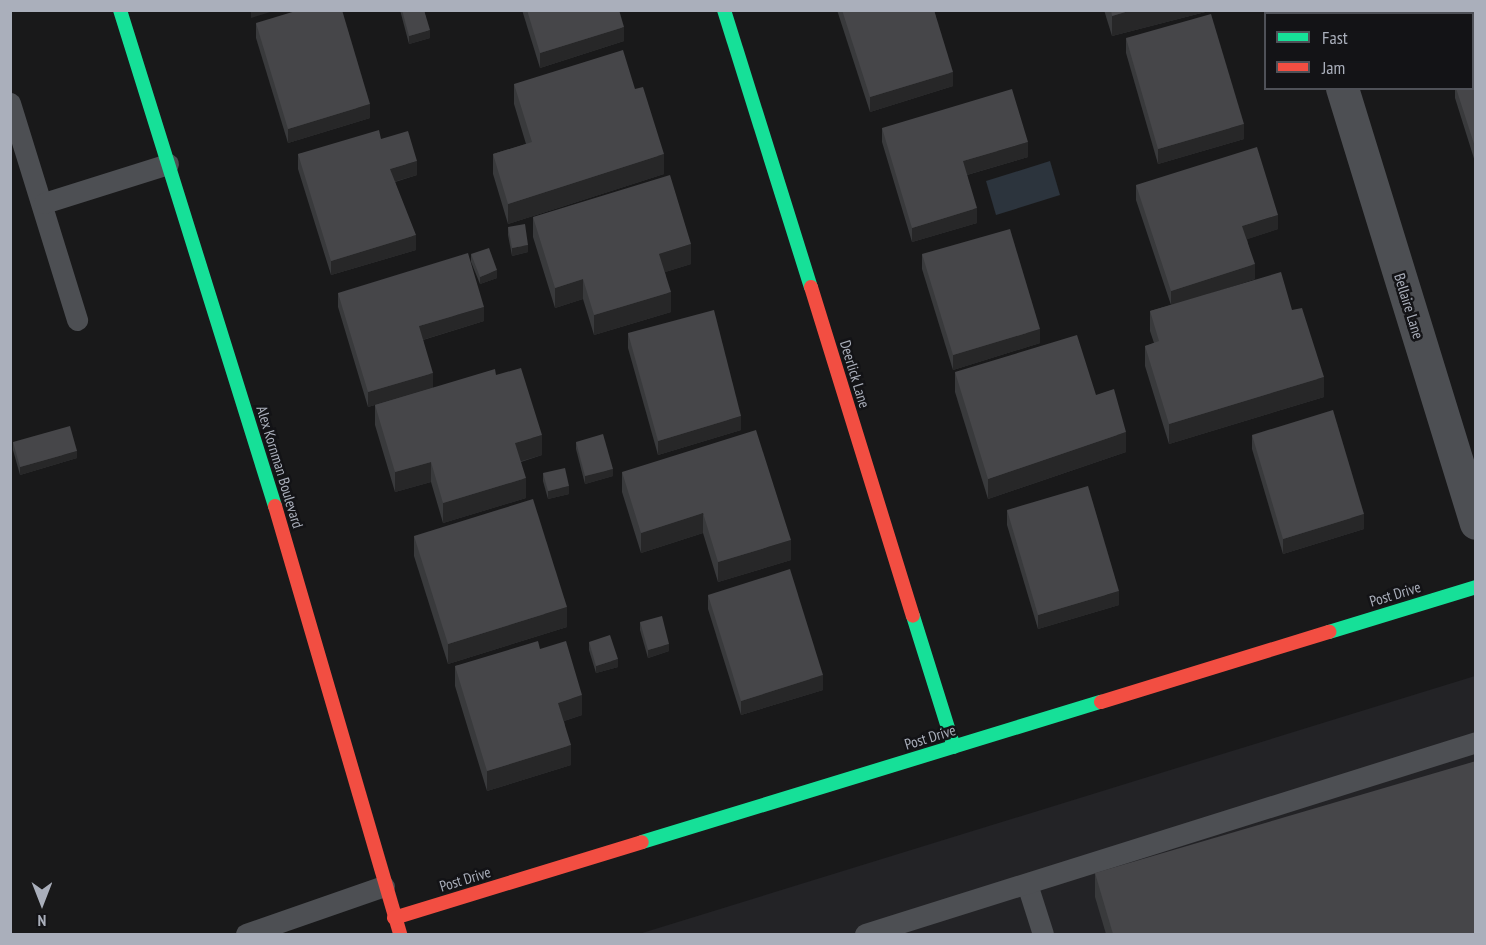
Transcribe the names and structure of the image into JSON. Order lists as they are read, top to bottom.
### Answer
{
  "streets": {
    "street": [
      "Bellaire Lane",
      "Deerlick Lane",
      "Alex Kornman Boulevard",
      "Post Drive"
    ]
  },
  "crossings": [
    ["Deerlick Lane", "Post Drive"],
    ["Alex Kornman Boulevard", "Post Drive"]
  ],
  "legend": ["Fast", "Jam"],
  "north": "bottom"
}
